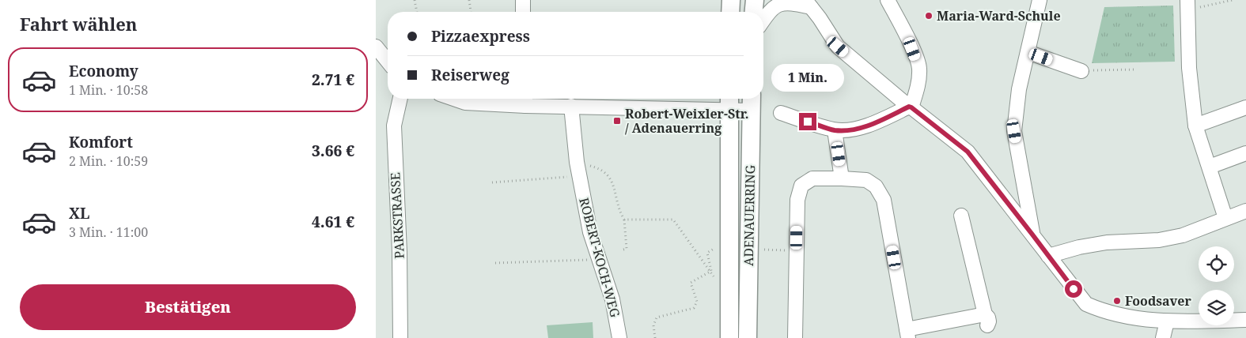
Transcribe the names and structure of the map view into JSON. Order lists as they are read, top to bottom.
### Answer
{
  "streets": {
    "main road": ["ADENAUERRING"],
    "street": ["PARKSTRASSE", "ROBERT-KOCH-WEG"]
  },
  "places": {
    "other": ["Maria-Ward-Schule", "Foodsaver"],
    "transit": ["Robert-Weixler-Str. / Adenauerring"]
  },
  "page": {
    "heading": "Fahrt wählen",
    "banner": ["Pizzaexpress", "Reiserweg"],
    "list": [
      {
        "name": "Economy",
        "note": "1 Min. · 10:58",
        "value": "2.71 €"
      },
      {
        "name": "Komfort",
        "note": "2 Min. · 10:59",
        "value": "3.66 €"
      },
      {
        "name": "XL",
        "note": "3 Min. · 11:00",
        "value": "4.61 €"
      }
    ],
    "bubble": "1 Min.",
    "buttons": "Bestätigen"
  }
}
